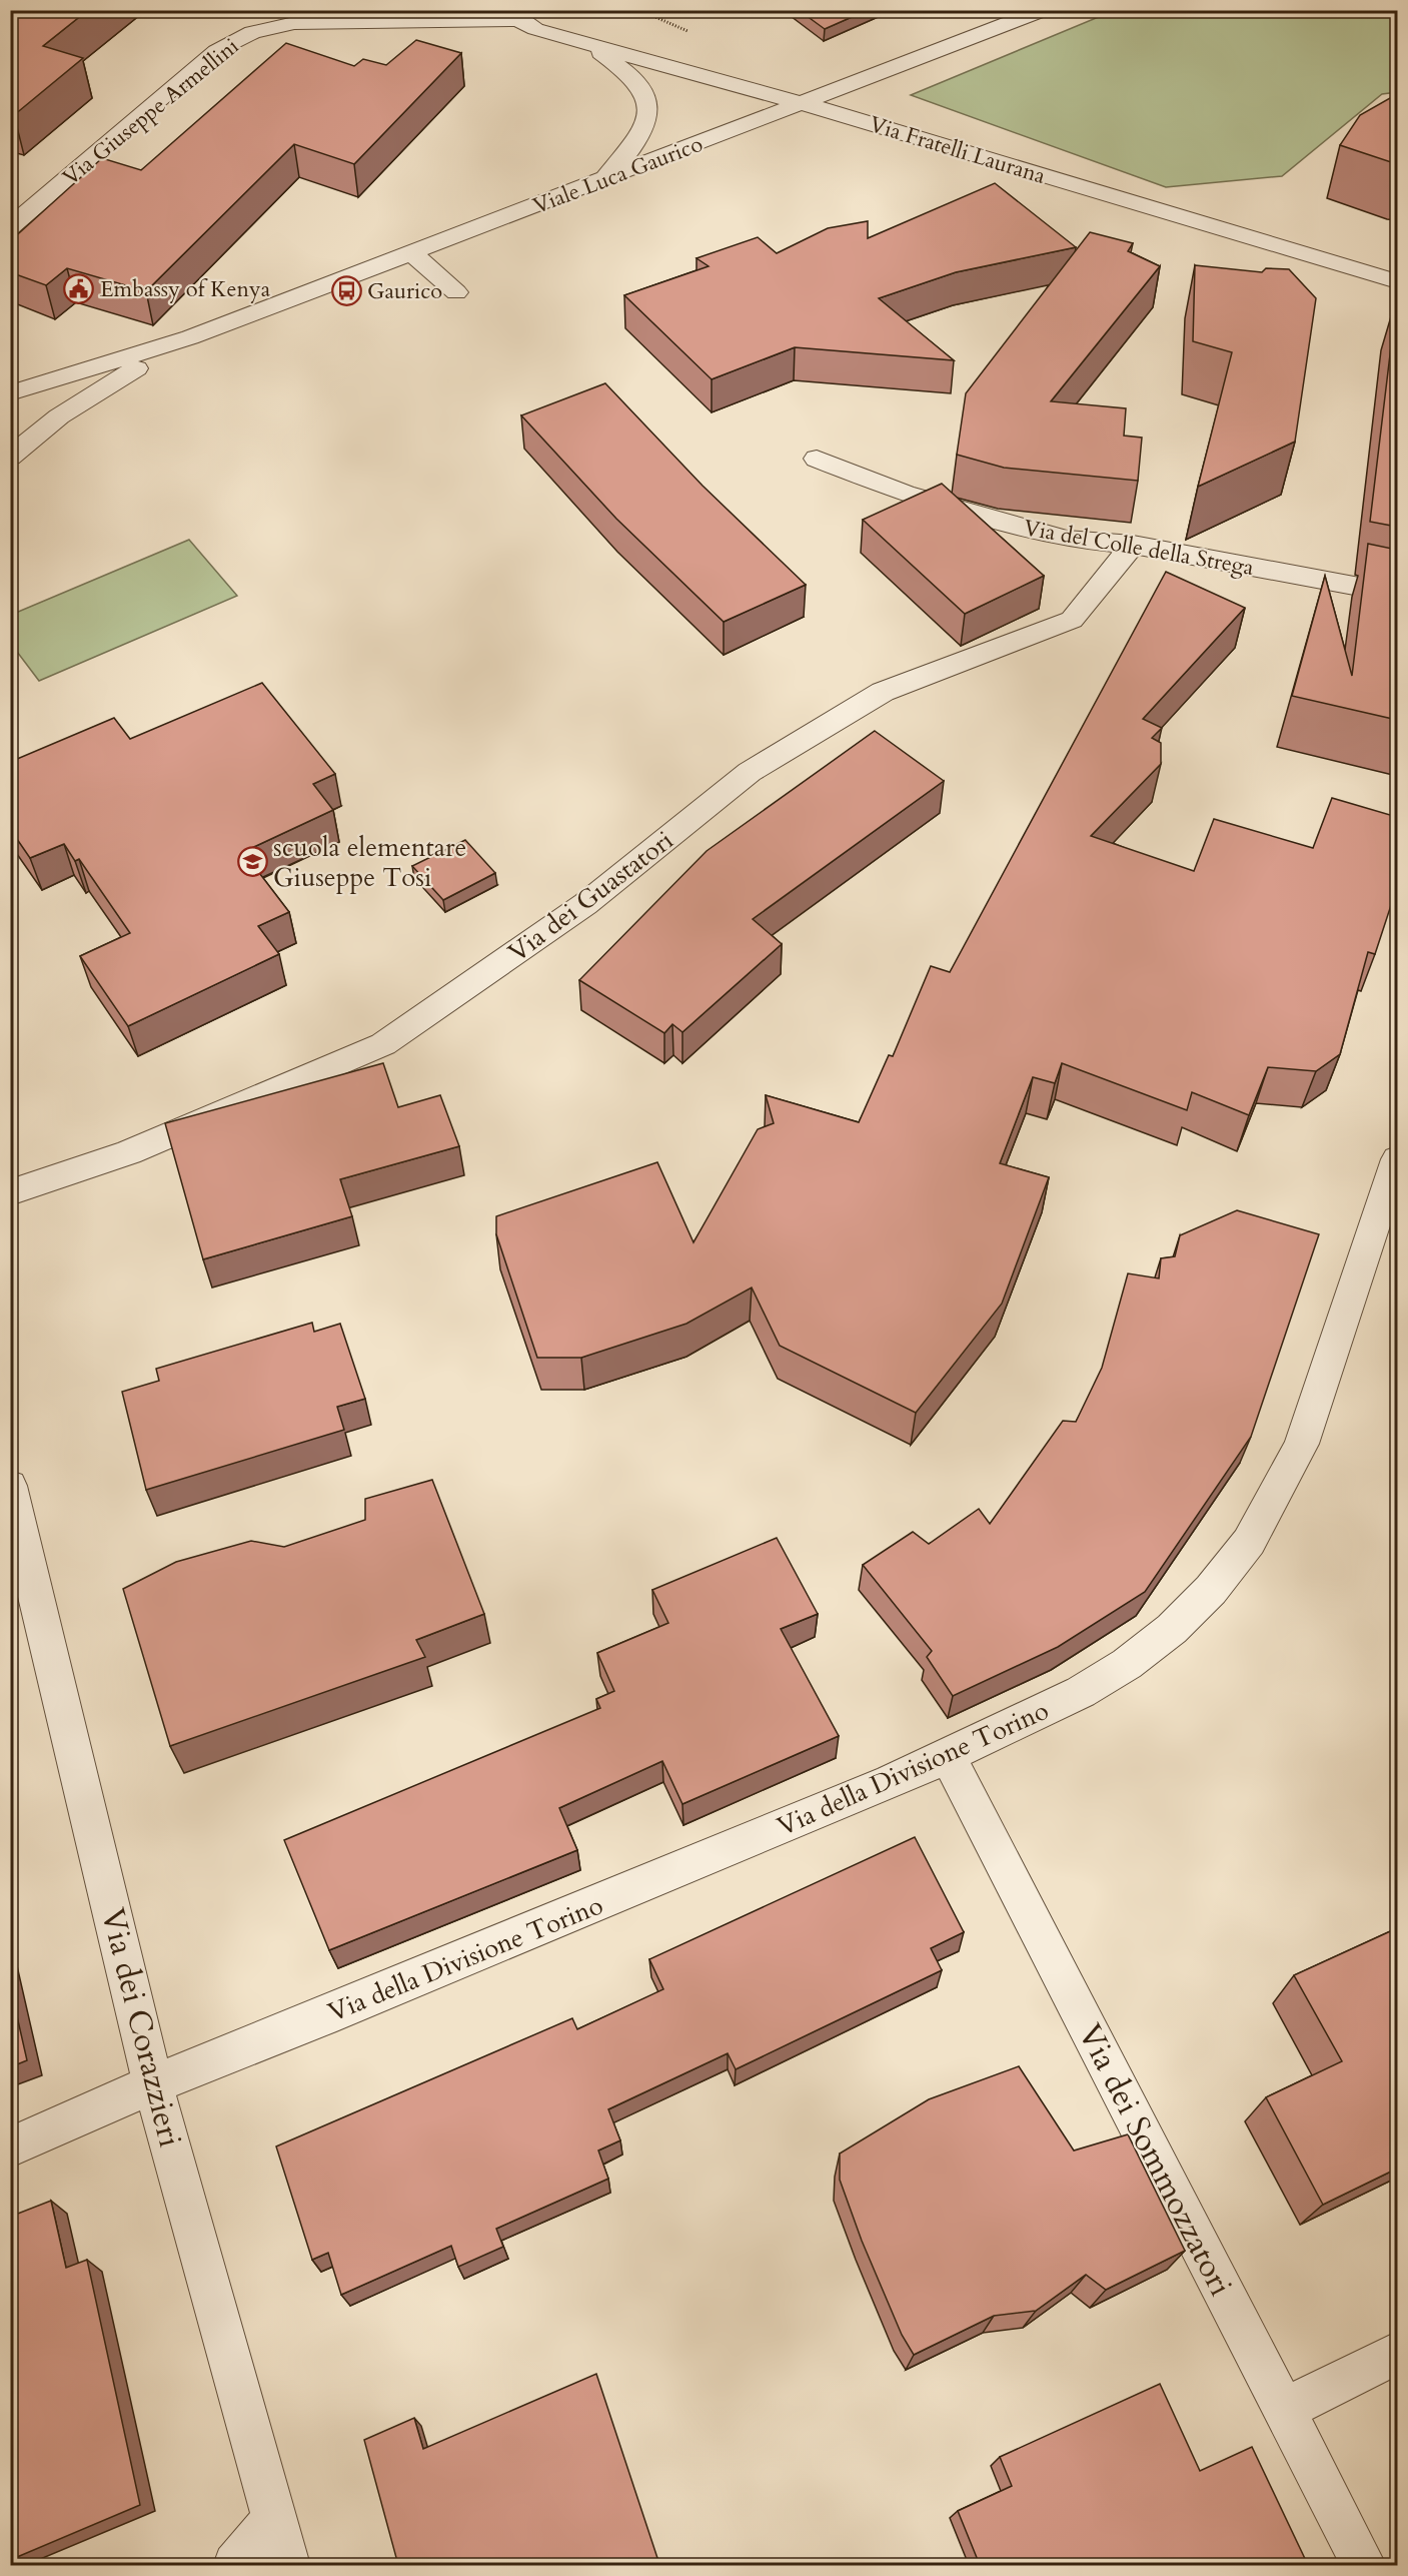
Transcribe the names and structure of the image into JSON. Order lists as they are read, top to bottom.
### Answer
{
  "streets": {
    "street": [
      "Via Giuseppe Armellini",
      "Via Fratelli Laurana",
      "Viale Luca Gaurico",
      "Via del Colle della Strega",
      "Via dei Guastatori",
      "Via della Divisione Torino",
      "Via dei Corazzieri",
      "Via dei Sommozzatori"
    ]
  },
  "crossings": [
    ["Via Giuseppe Armellini", "Via Fratelli Laurana"],
    ["Via Fratelli Laurana", "Viale Luca Gaurico"],
    ["Via del Colle della Strega", "Via dei Guastatori"],
    ["Via della Divisione Torino", "Via dei Corazzieri"],
    ["Via della Divisione Torino", "Via dei Sommozzatori"]
  ],
  "places": {
    "public building": ["Embassy of Kenya"],
    "bus stop": ["Gaurico"],
    "school or university": ["scuola elementare Giuseppe Tosi"]
  }
}
